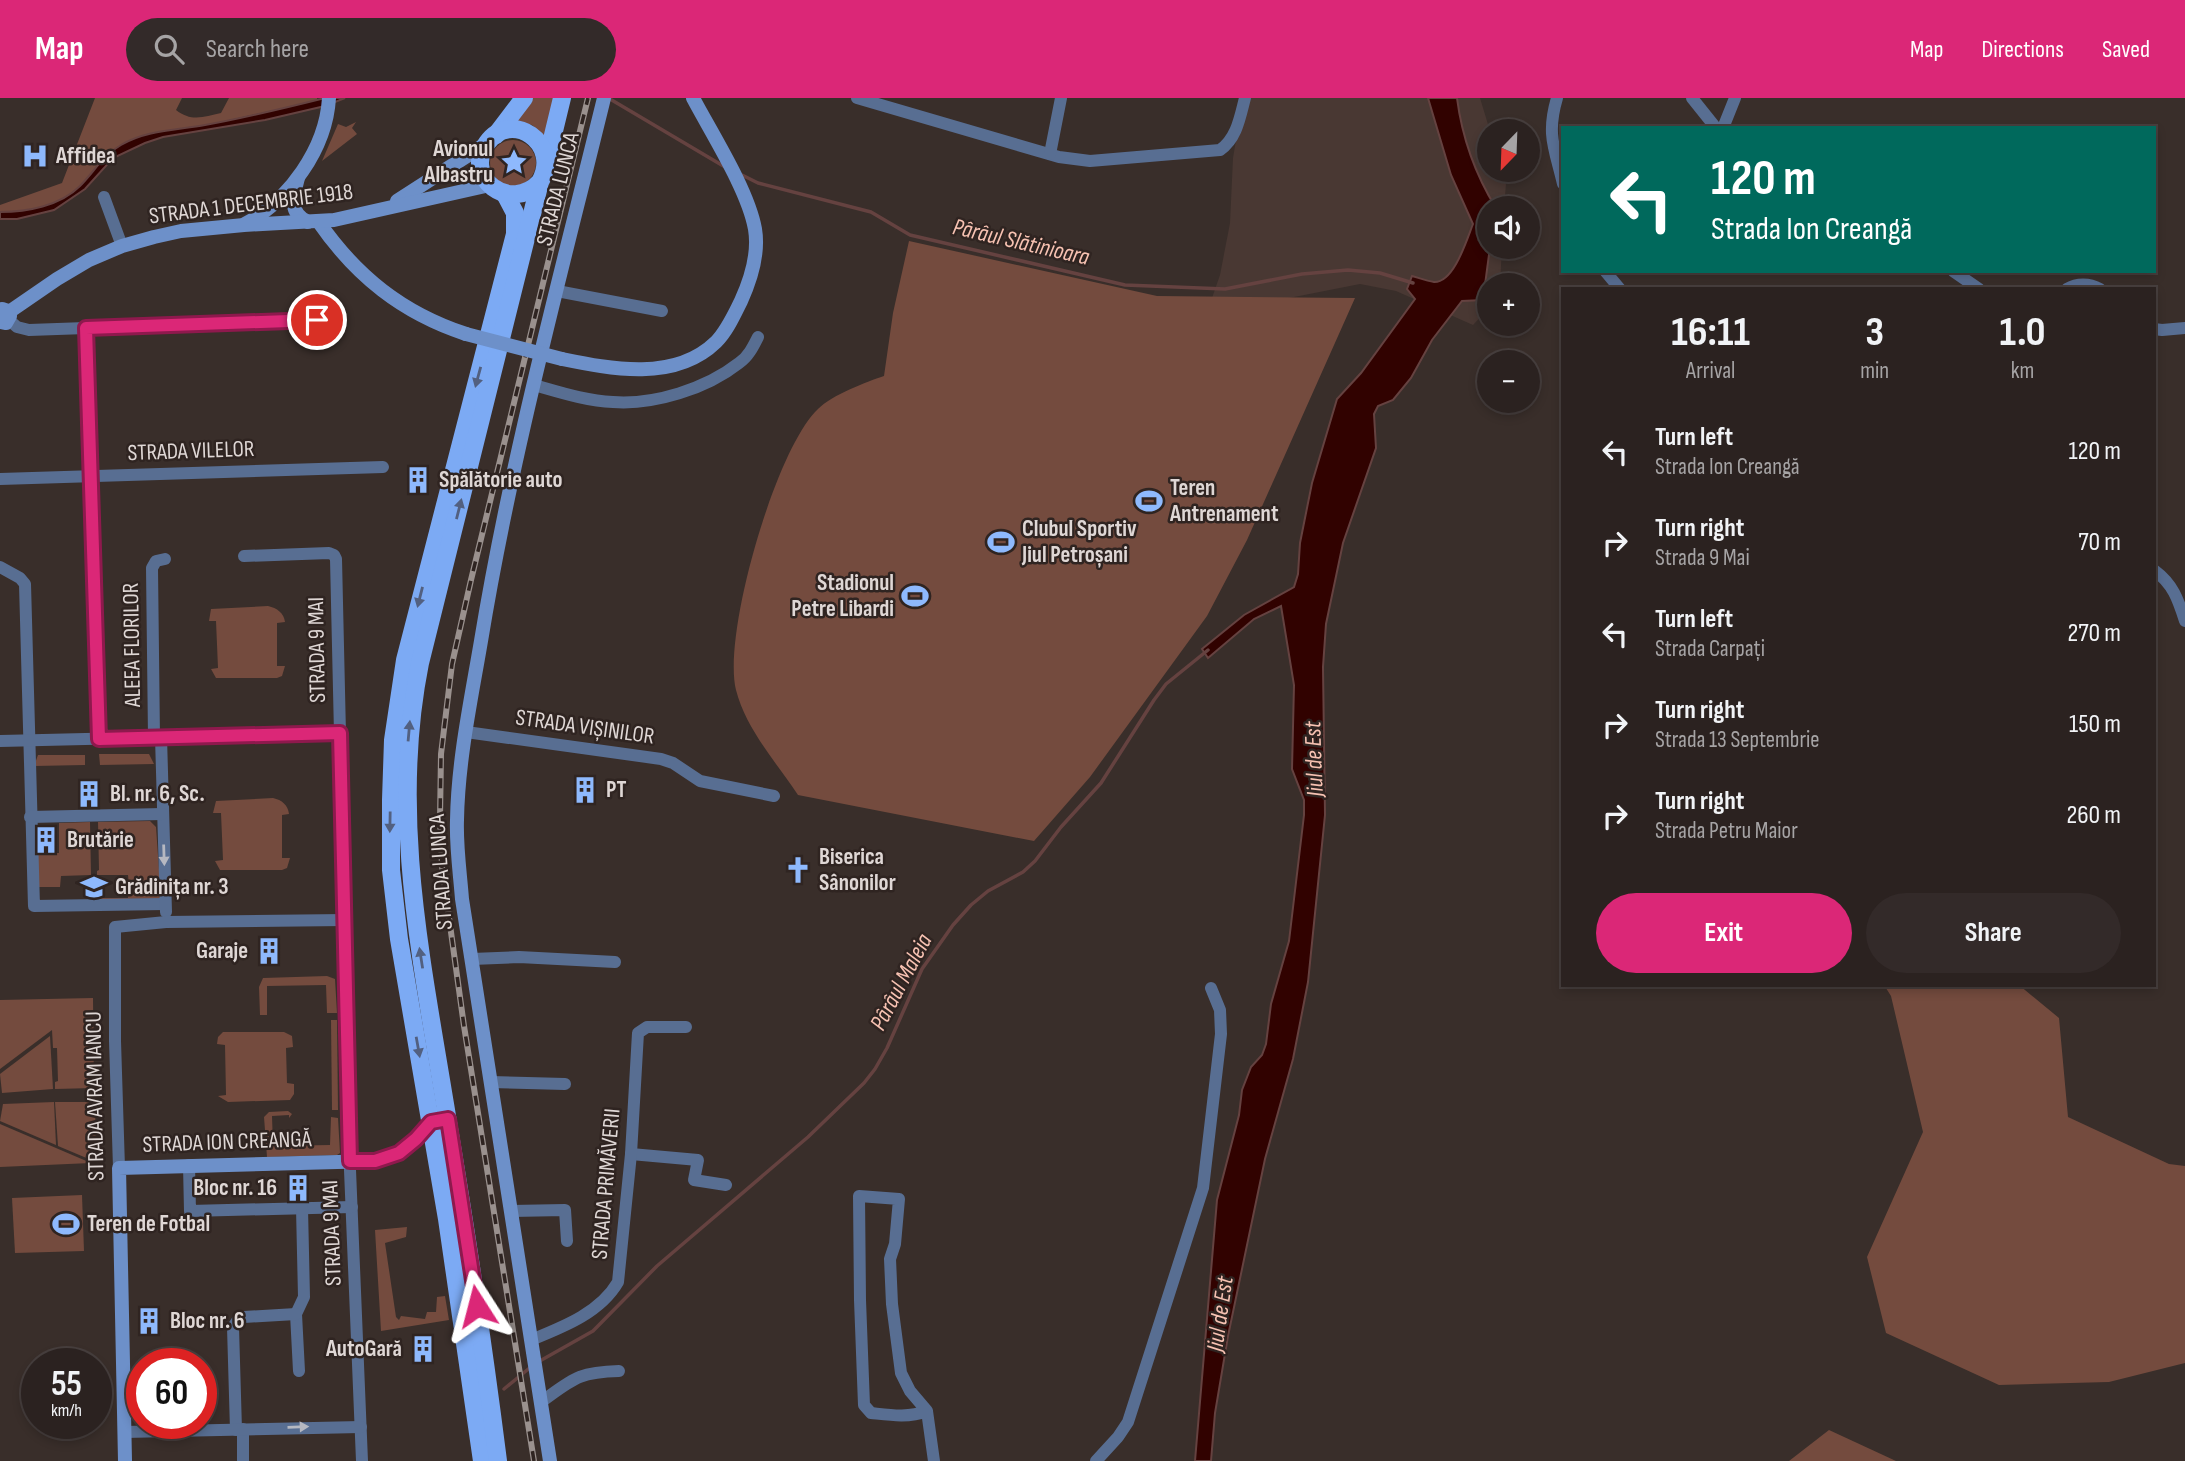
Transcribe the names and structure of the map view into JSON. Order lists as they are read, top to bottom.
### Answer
{
  "streets": {
    "main road": [
      "STRADA LUNCA",
      "STRADA 1 DECEMBRIE 1918",
      "STRADA AVRAM IANCU",
      "STRADA ION CREANGĂ"
    ],
    "street": [
      "STRADA VILELOR",
      "ALEEA FLORILOR",
      "STRADA 9 MAI",
      "STRADA VIȘINILOR",
      "STRADA PRIMĂVERII"
    ]
  },
  "crossings": [
    ["STRADA LUNCA", "STRADA VIȘINILOR"],
    ["STRADA LUNCA", "STRADA PRIMĂVERII"],
    ["ALEEA FLORILOR", "STRADA AVRAM IANCU"],
    ["STRADA 9 MAI", "STRADA ION CREANGĂ"],
    ["STRADA AVRAM IANCU", "STRADA ION CREANGĂ"]
  ],
  "water": ["Pârâul Slătinioara", "Jiul de Est", "Pârâul Maleia"],
  "places": {
    "hospital": ["Affidea"],
    "place": ["Avionul Albastru"],
    "building": [
      "Spălătorie auto",
      "PT",
      "Bl. nr. 6, Sc.",
      "Brutărie",
      "Garaje",
      "Bloc nr. 16",
      "Bloc nr. 6",
      "AutoGară"
    ],
    "sports": [
      "Teren Antrenament",
      "Clubul Sportiv Jiul Petroșani",
      "Stadionul Petre Libardi",
      "Teren de Fotbal"
    ],
    "church": ["Biserica Sânonilor"],
    "school or university": ["Grădinița nr. 3"]
  },
  "north": "bottom left",
  "page": {
    "header": "Map",
    "search": "Search here",
    "nav": ["Map", "Directions", "Saved"],
    "map_buttons": ["+", "−"],
    "turn": ["120 m", "Strada Ion Creangă"],
    "eta": [
      "16:11",
      "Arrival",
      "3",
      "min",
      "1.0",
      "km"
    ],
    "list": [
      {
        "name": "Turn left",
        "note": "Strada Ion Creangă",
        "value": "120 m"
      },
      {
        "name": "Turn right",
        "note": "Strada 9 Mai",
        "value": "70 m"
      },
      {
        "name": "Turn left",
        "note": "Strada Carpați",
        "value": "270 m"
      },
      {
        "name": "Turn right",
        "note": "Strada 13 Septembrie",
        "value": "150 m"
      },
      {
        "name": "Turn right",
        "note": "Strada Petru Maior",
        "value": "260 m"
      }
    ],
    "buttons": ["Exit", "Share"],
    "speed": "55 km/h",
    "limit": "60"
  }
}
